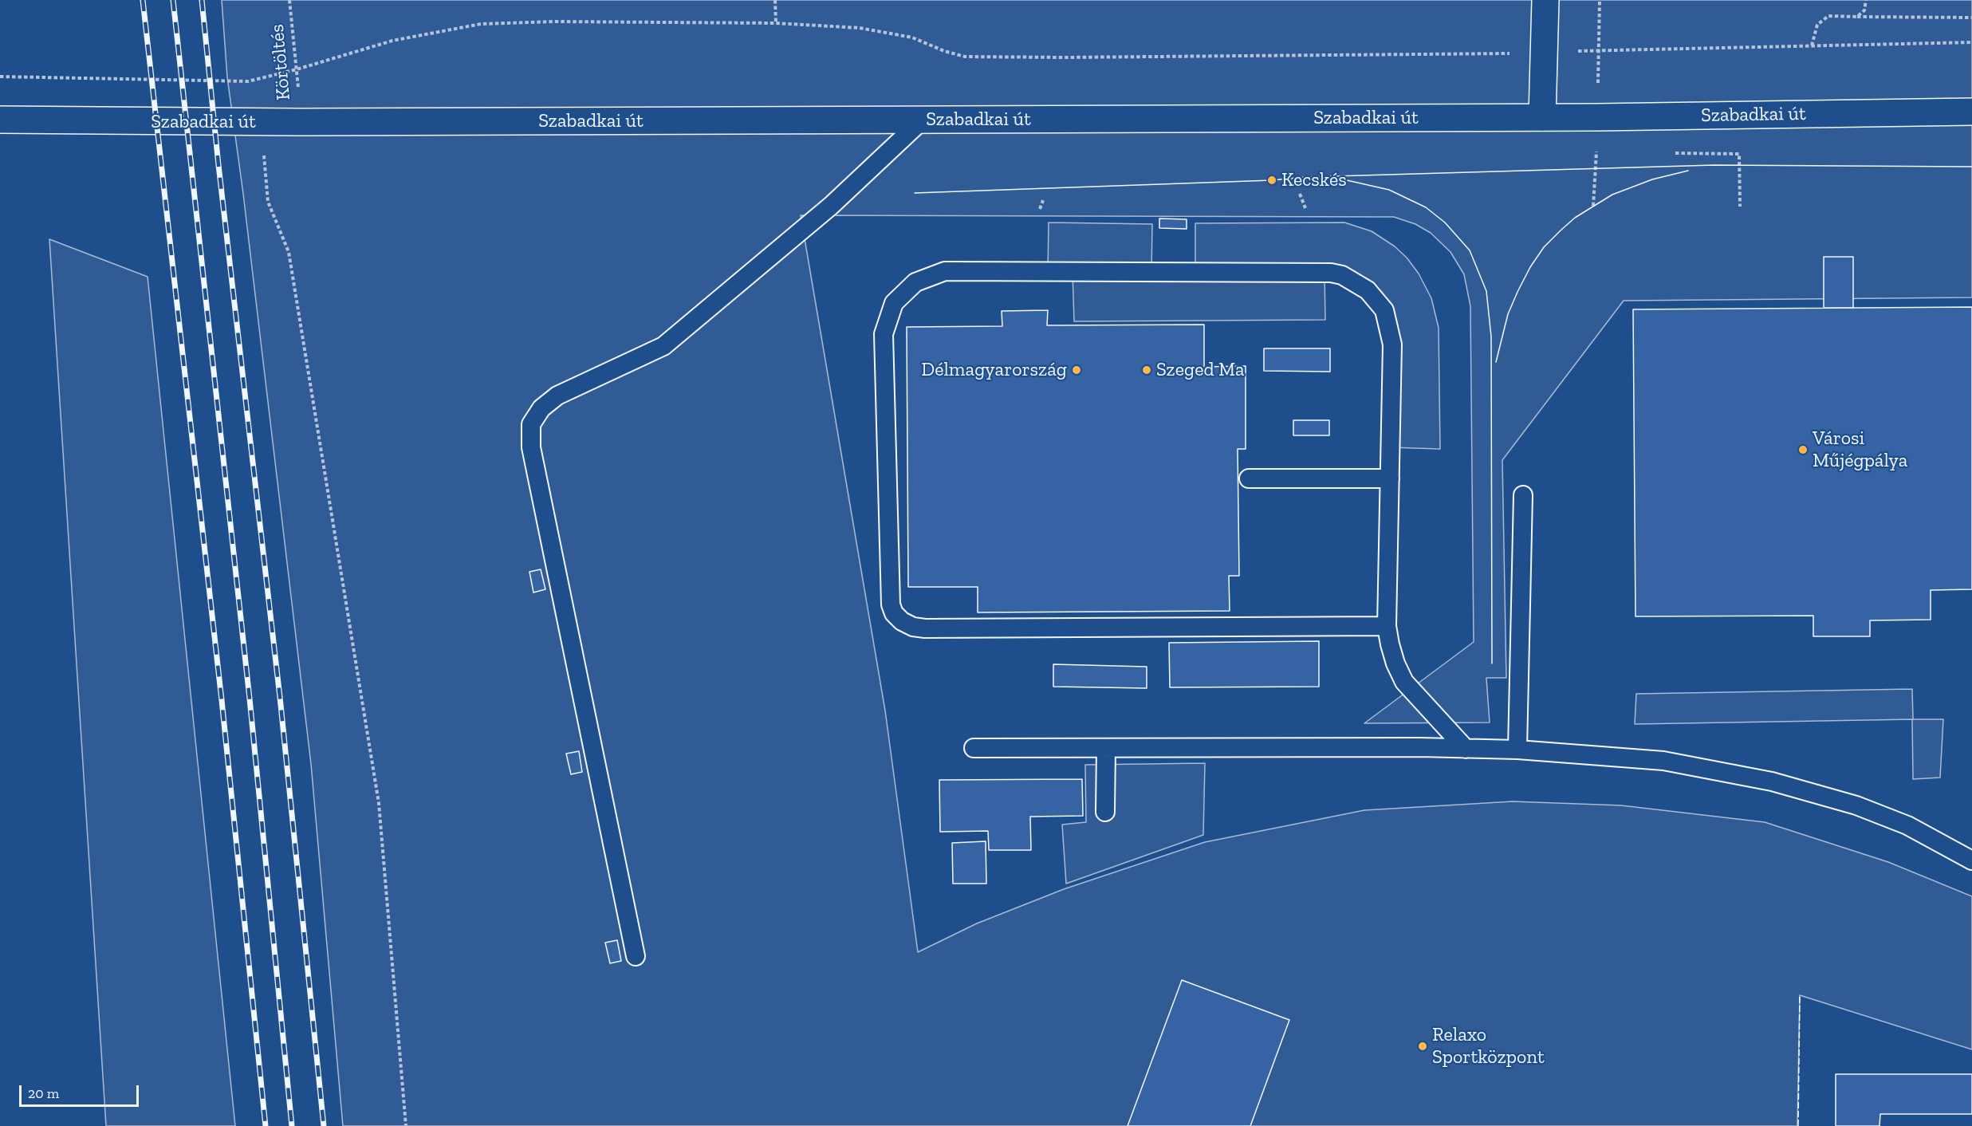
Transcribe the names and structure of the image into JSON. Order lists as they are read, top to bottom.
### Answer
{
  "streets": {
    "main road": ["Szabadkai út"],
    "path": ["Körtöltés"]
  },
  "crossings": [
    ["Körtöltés", "Szabadkai út"]
  ],
  "places": [
    "Kecskés",
    "Délmagyarország",
    "Szeged Ma",
    "Városi Műjégpálya",
    "Relaxo Sportközpont"
  ],
  "scale_bar": "20 m"
}
